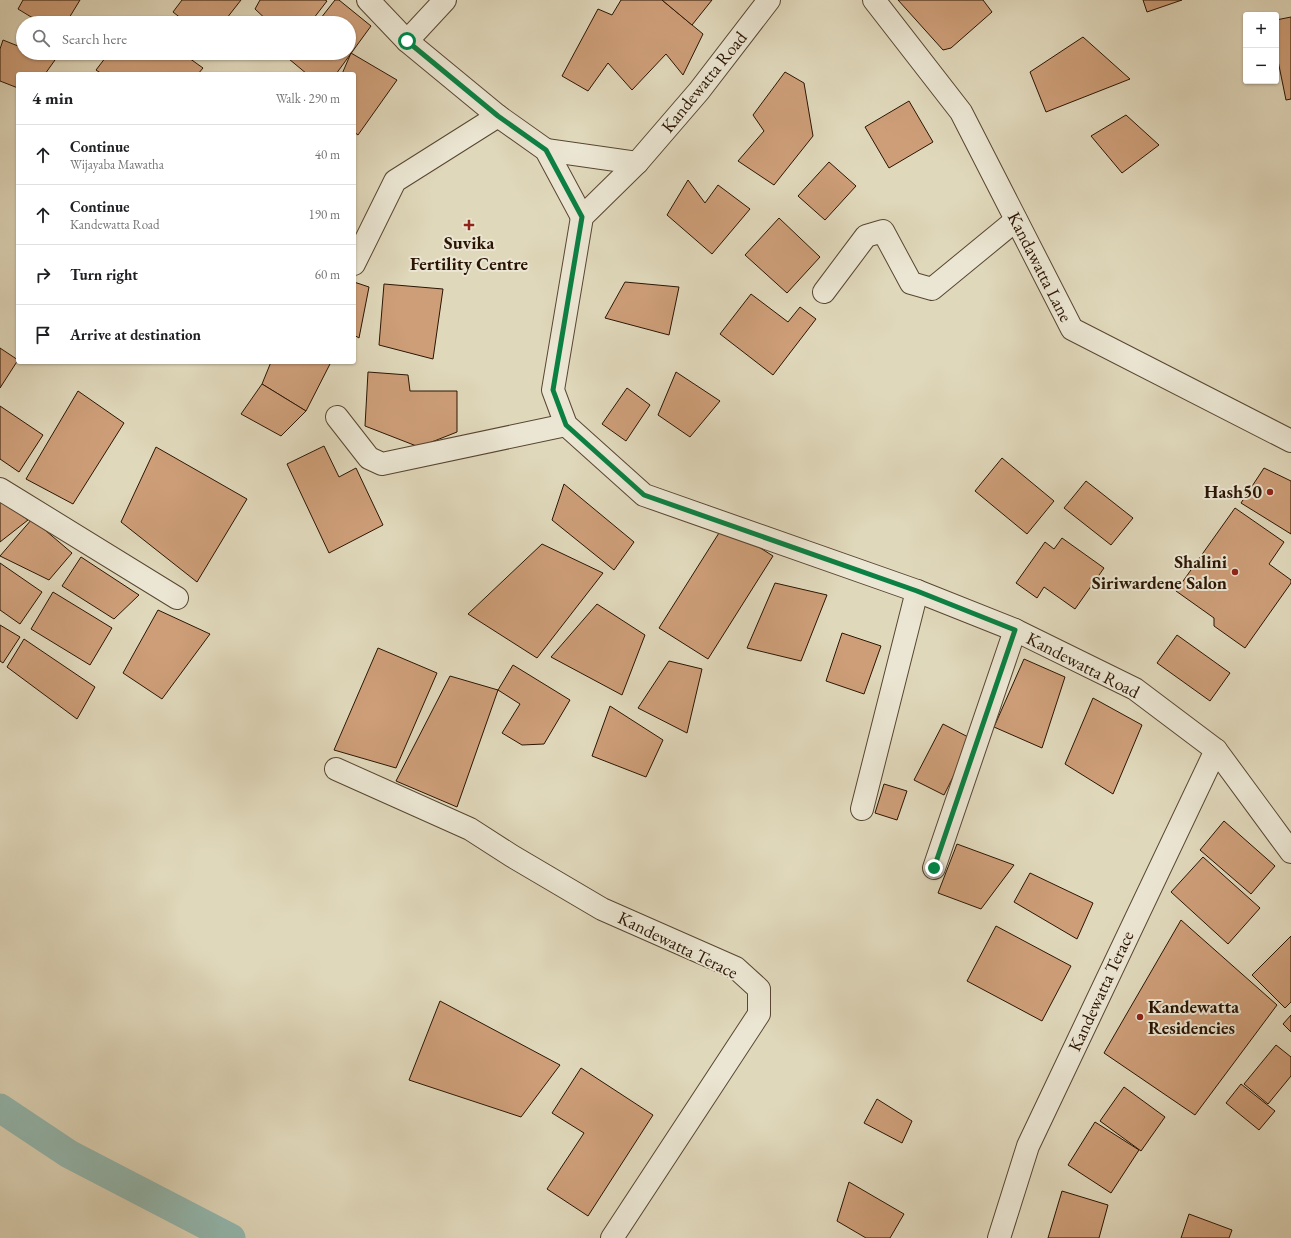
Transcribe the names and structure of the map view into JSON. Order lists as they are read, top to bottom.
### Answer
{
  "streets": {
    "street": ["Kandewatta Road", "Kandawatta Lane", "Kandewatta Terace"]
  },
  "crossings": [
    ["Kandewatta Road", "Kandewatta Terace"]
  ],
  "places": {
    "health": ["Suvika Fertility Centre"],
    "other": ["Hash50", "Shalini Siriwardene Salon", "Kandewatta Residencies"]
  },
  "page": {
    "map_buttons": ["+", "−"],
    "search": "Search here",
    "heading": ["4 min", "Walk · 290 m"],
    "list": [
      ["Continue", "Wijayaba Mawatha", "40 m"],
      ["Continue", "Kandewatta Road", "190 m"],
      ["Turn right", "60 m"],
      "Arrive at destination"
    ]
  }
}
